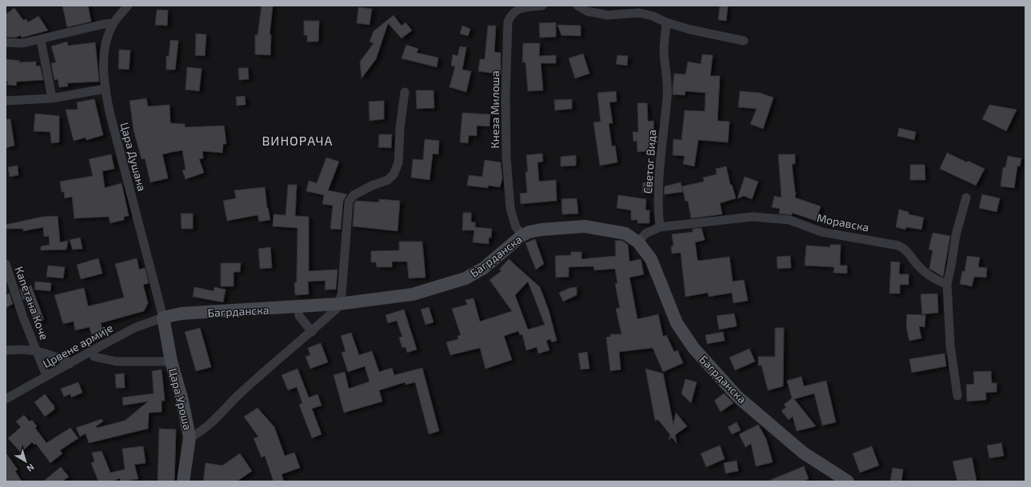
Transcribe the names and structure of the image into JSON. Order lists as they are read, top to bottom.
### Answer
{
  "streets": {
    "street": [
      "Кнеза Милоша",
      "Цара Душана",
      "Светог Вида",
      "Моравска",
      "Багрданска",
      "Капетана Коче",
      "Црвене армије",
      "Цара Уроша"
    ]
  },
  "crossings": [
    ["Кнеза Милоша", "Багрданска"],
    ["Цара Душана", "Багрданска"],
    ["Цара Душана", "Црвене армије"],
    ["Цара Душана", "Цара Уроша"],
    ["Светог Вида", "Моравска"],
    ["Моравска", "Багрданска"],
    ["Багрданска", "Црвене армије"],
    ["Багрданска", "Цара Уроша"],
    ["Капетана Коче", "Црвене армије"],
    ["Црвене армије", "Цара Уроша"]
  ],
  "districts": ["ВИНОРАЧА"],
  "north": "bottom right"
}
